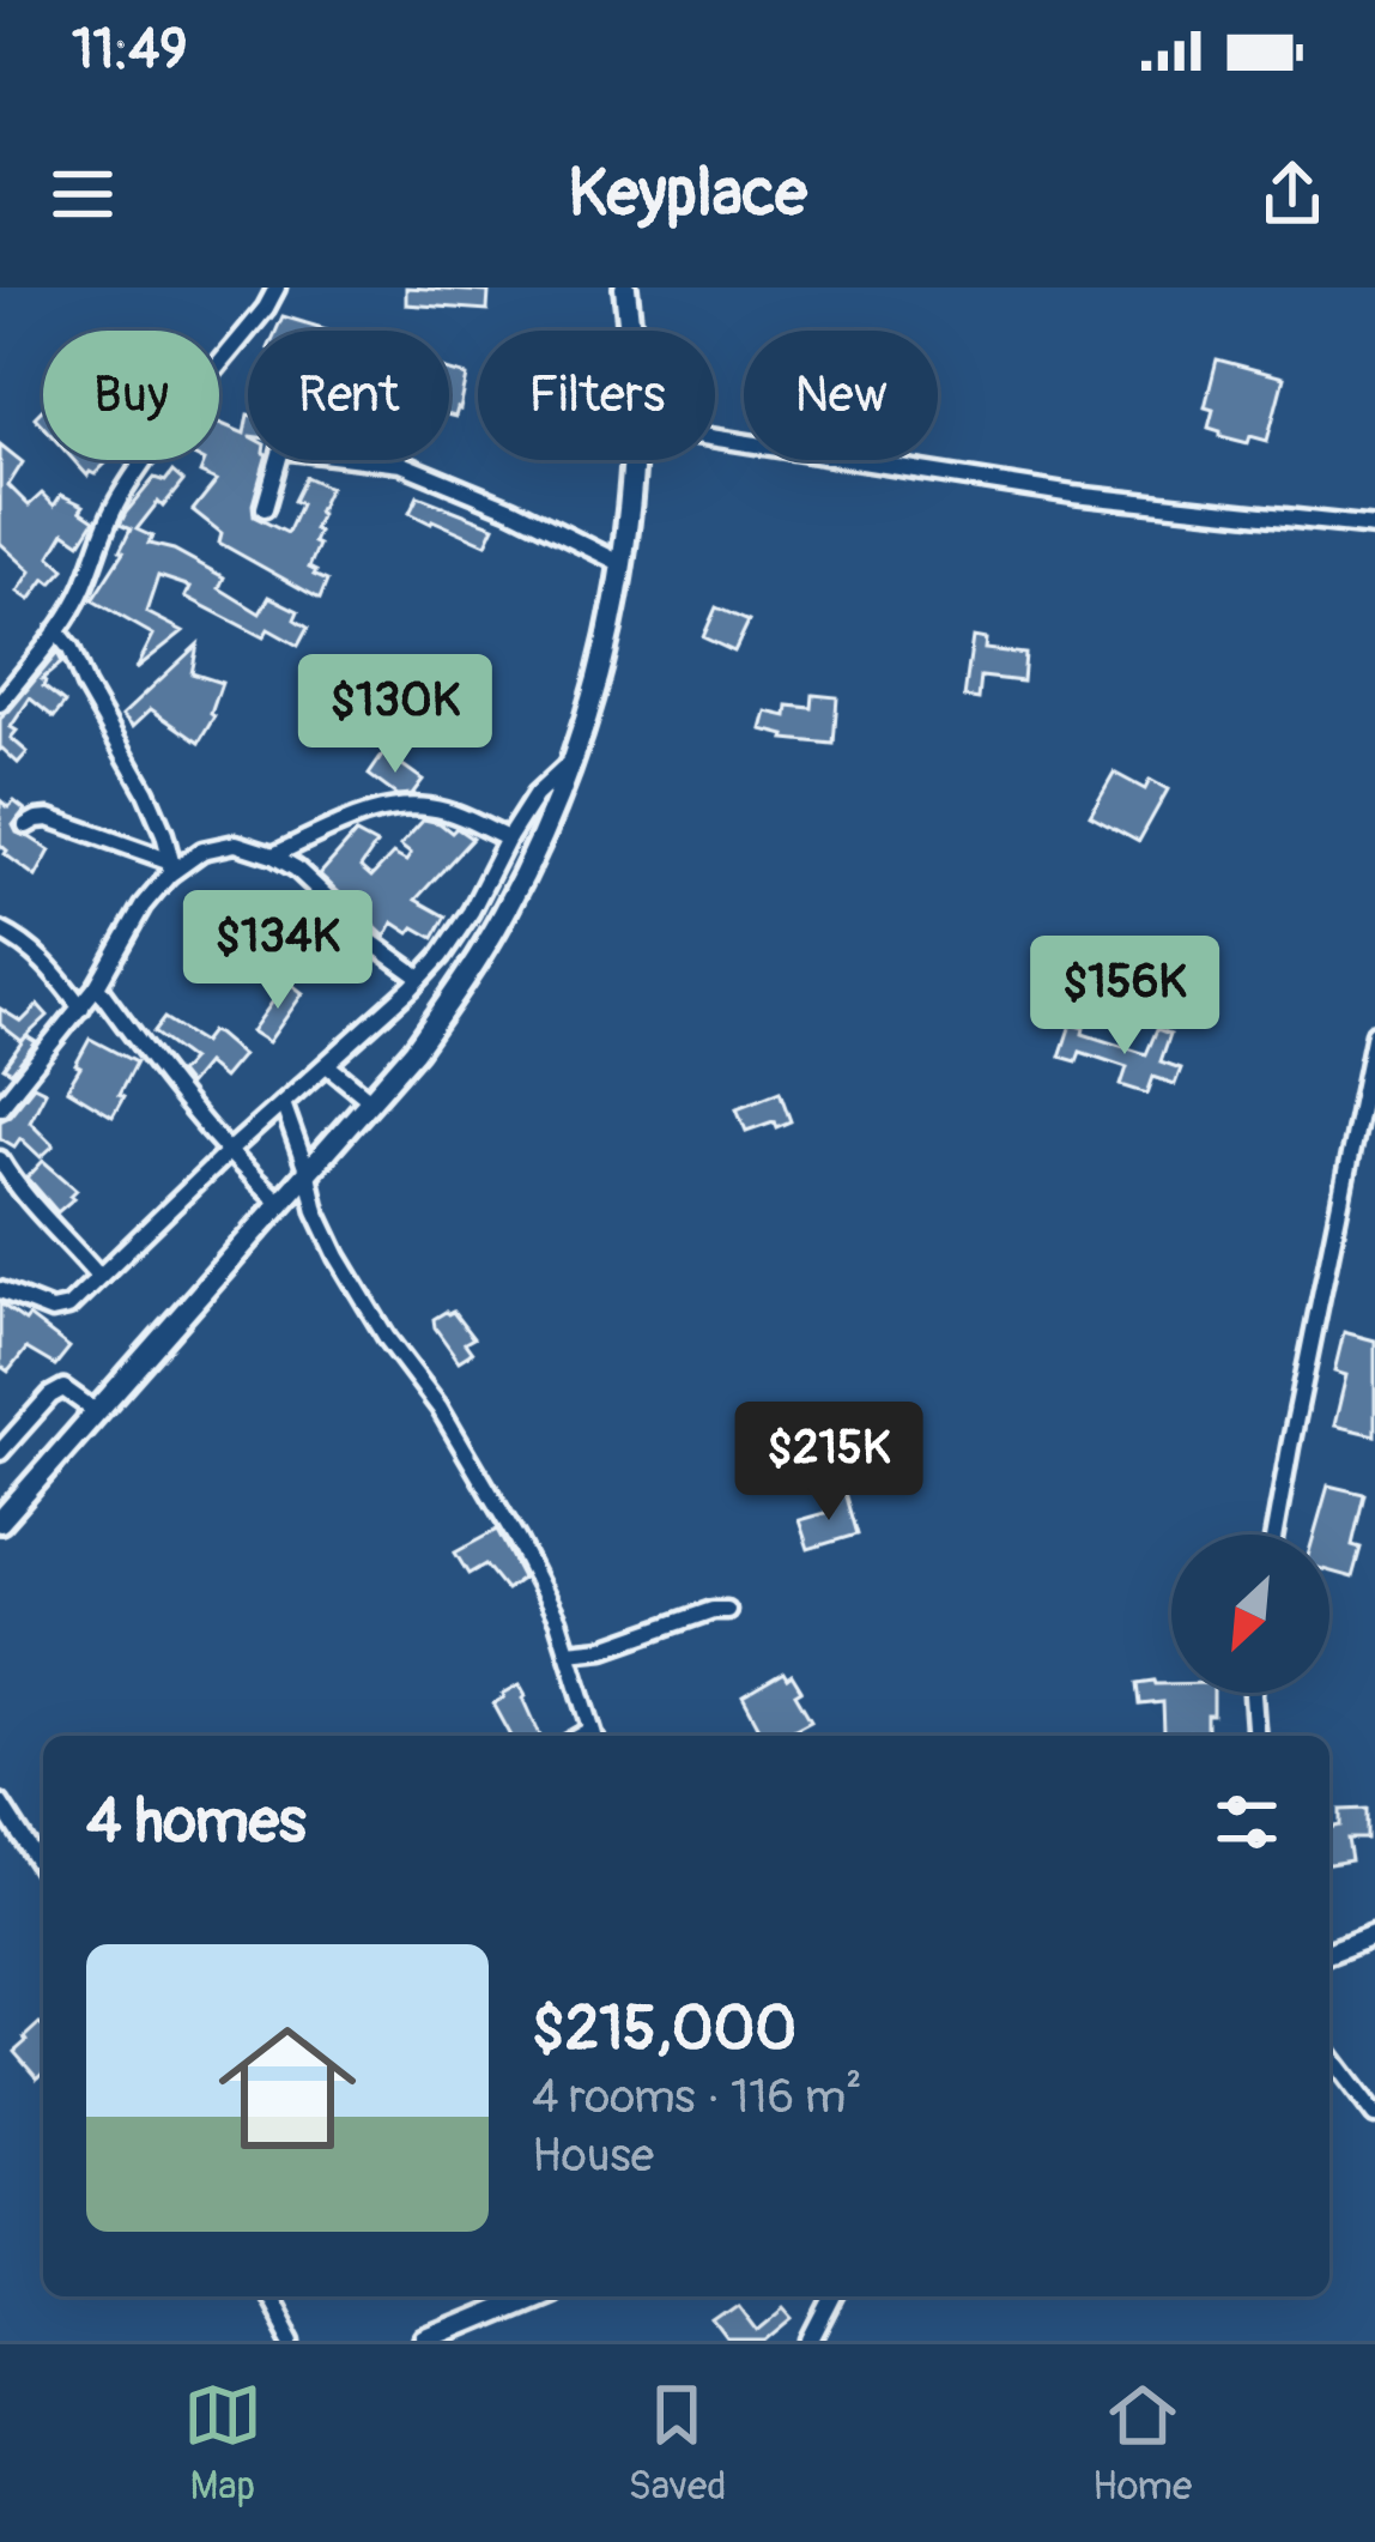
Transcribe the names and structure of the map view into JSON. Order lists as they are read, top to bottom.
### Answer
{
  "north": "bottom left",
  "page": {
    "status": "11:49",
    "header": "Keyplace",
    "chip": [
      "Buy",
      "Rent",
      "Filters",
      "New"
    ],
    "price": [
      "$130K",
      "$134K",
      "$156K",
      "$215K"
    ],
    "heading": "4 homes",
    "list": [
      {
        "name": "$215,000",
        "note": "4 rooms · 116 m² · House"
      }
    ],
    "tabs": ["Map", "Saved", "Home"]
  }
}
